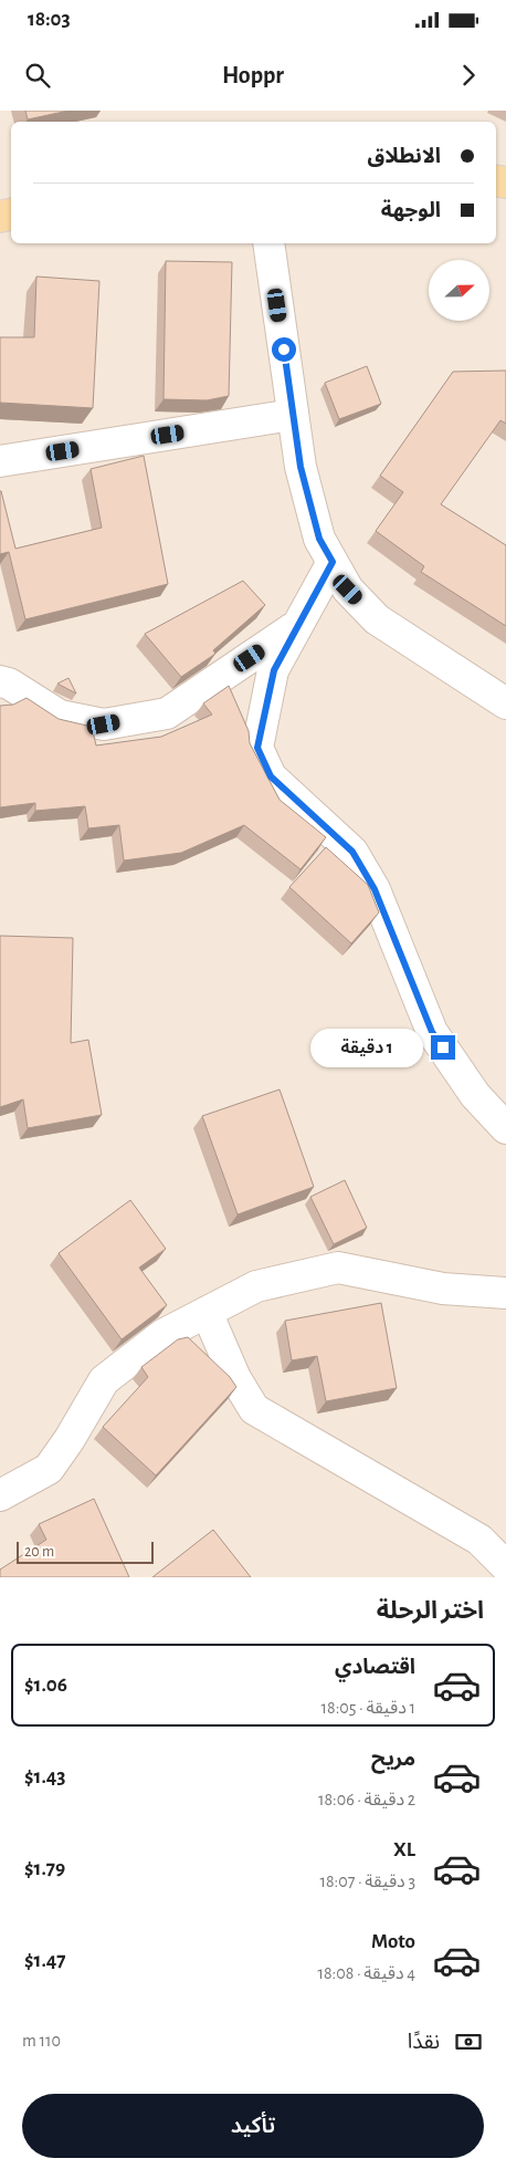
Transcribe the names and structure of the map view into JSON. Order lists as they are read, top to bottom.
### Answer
{
  "scale_bar": "20 m",
  "north": "right",
  "page": {
    "status": "18:03",
    "header": "Hoppr",
    "banner": ["الانطلاق", "الوجهة"],
    "bubble": "1 دقيقة",
    "scale": "20 m",
    "heading": "اختر الرحلة",
    "list": [
      {
        "name": "اقتصادي",
        "note": "1 دقيقة · 18:05",
        "value": "$1.06"
      },
      {
        "name": "مريح",
        "note": "2 دقيقة · 18:06",
        "value": "$1.43"
      },
      {
        "name": "XL",
        "note": "3 دقيقة · 18:07",
        "value": "$1.79"
      },
      {
        "name": "Moto",
        "note": "4 دقيقة · 18:08",
        "value": "$1.47"
      }
    ],
    "pay": ["نقدًا", "110 m"],
    "buttons": "تأكيد"
  }
}
